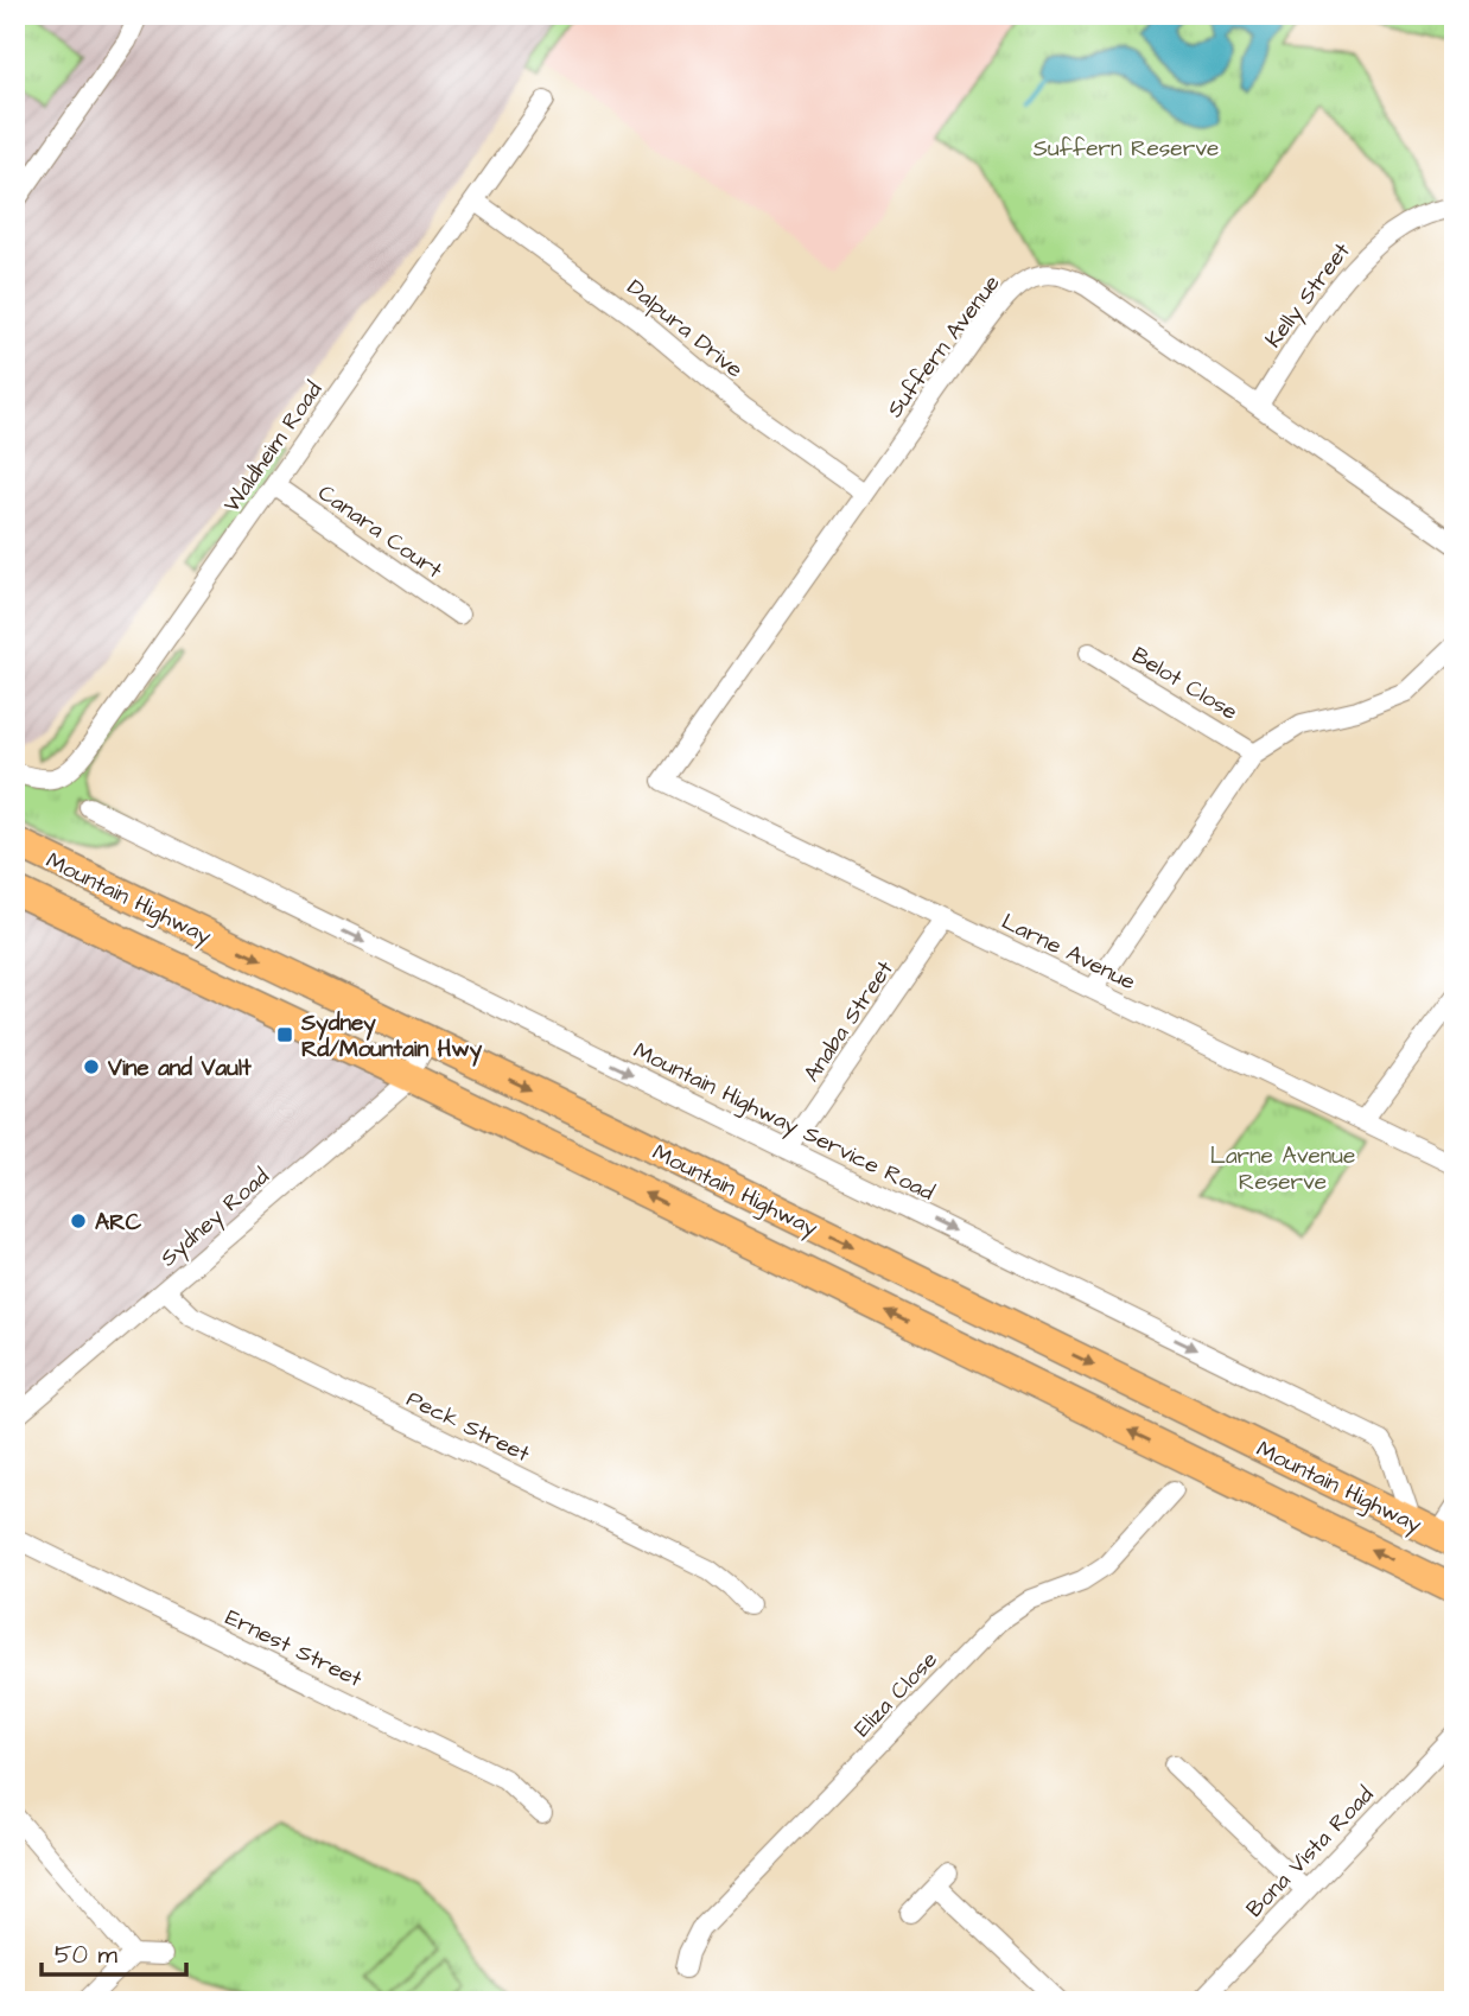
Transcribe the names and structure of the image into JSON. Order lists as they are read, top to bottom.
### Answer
{
  "streets": {
    "main road": ["Mountain Highway"],
    "street": [
      "Kelly Street",
      "Dalpura Drive",
      "Suffern Avenue",
      "Waldheim Road",
      "Canara Court",
      "Belot Close",
      "Larne Avenue",
      "Anaba Street",
      "Mountain Highway Service Road",
      "Sydney Road",
      "Peck Street",
      "Ernest Street",
      "Eliza Close",
      "Bona Vista Road"
    ]
  },
  "crossings": [
    ["Kelly Street", "Suffern Avenue"],
    ["Dalpura Drive", "Suffern Avenue"],
    ["Dalpura Drive", "Waldheim Road"],
    ["Suffern Avenue", "Larne Avenue"],
    ["Waldheim Road", "Canara Court"],
    ["Mountain Highway", "Mountain Highway Service Road"],
    ["Mountain Highway", "Sydney Road"],
    ["Larne Avenue", "Anaba Street"],
    ["Anaba Street", "Mountain Highway Service Road"],
    ["Sydney Road", "Peck Street"]
  ],
  "one_way": ["Mountain Highway Service Road"],
  "parks": ["Suffern Reserve", "Larne Avenue Reserve"],
  "places": {
    "transit": ["Sydney Rd/Mountain Hwy"],
    "other": ["Vine and Vault", "ARC"]
  },
  "scale_bar": "50 m"
}
